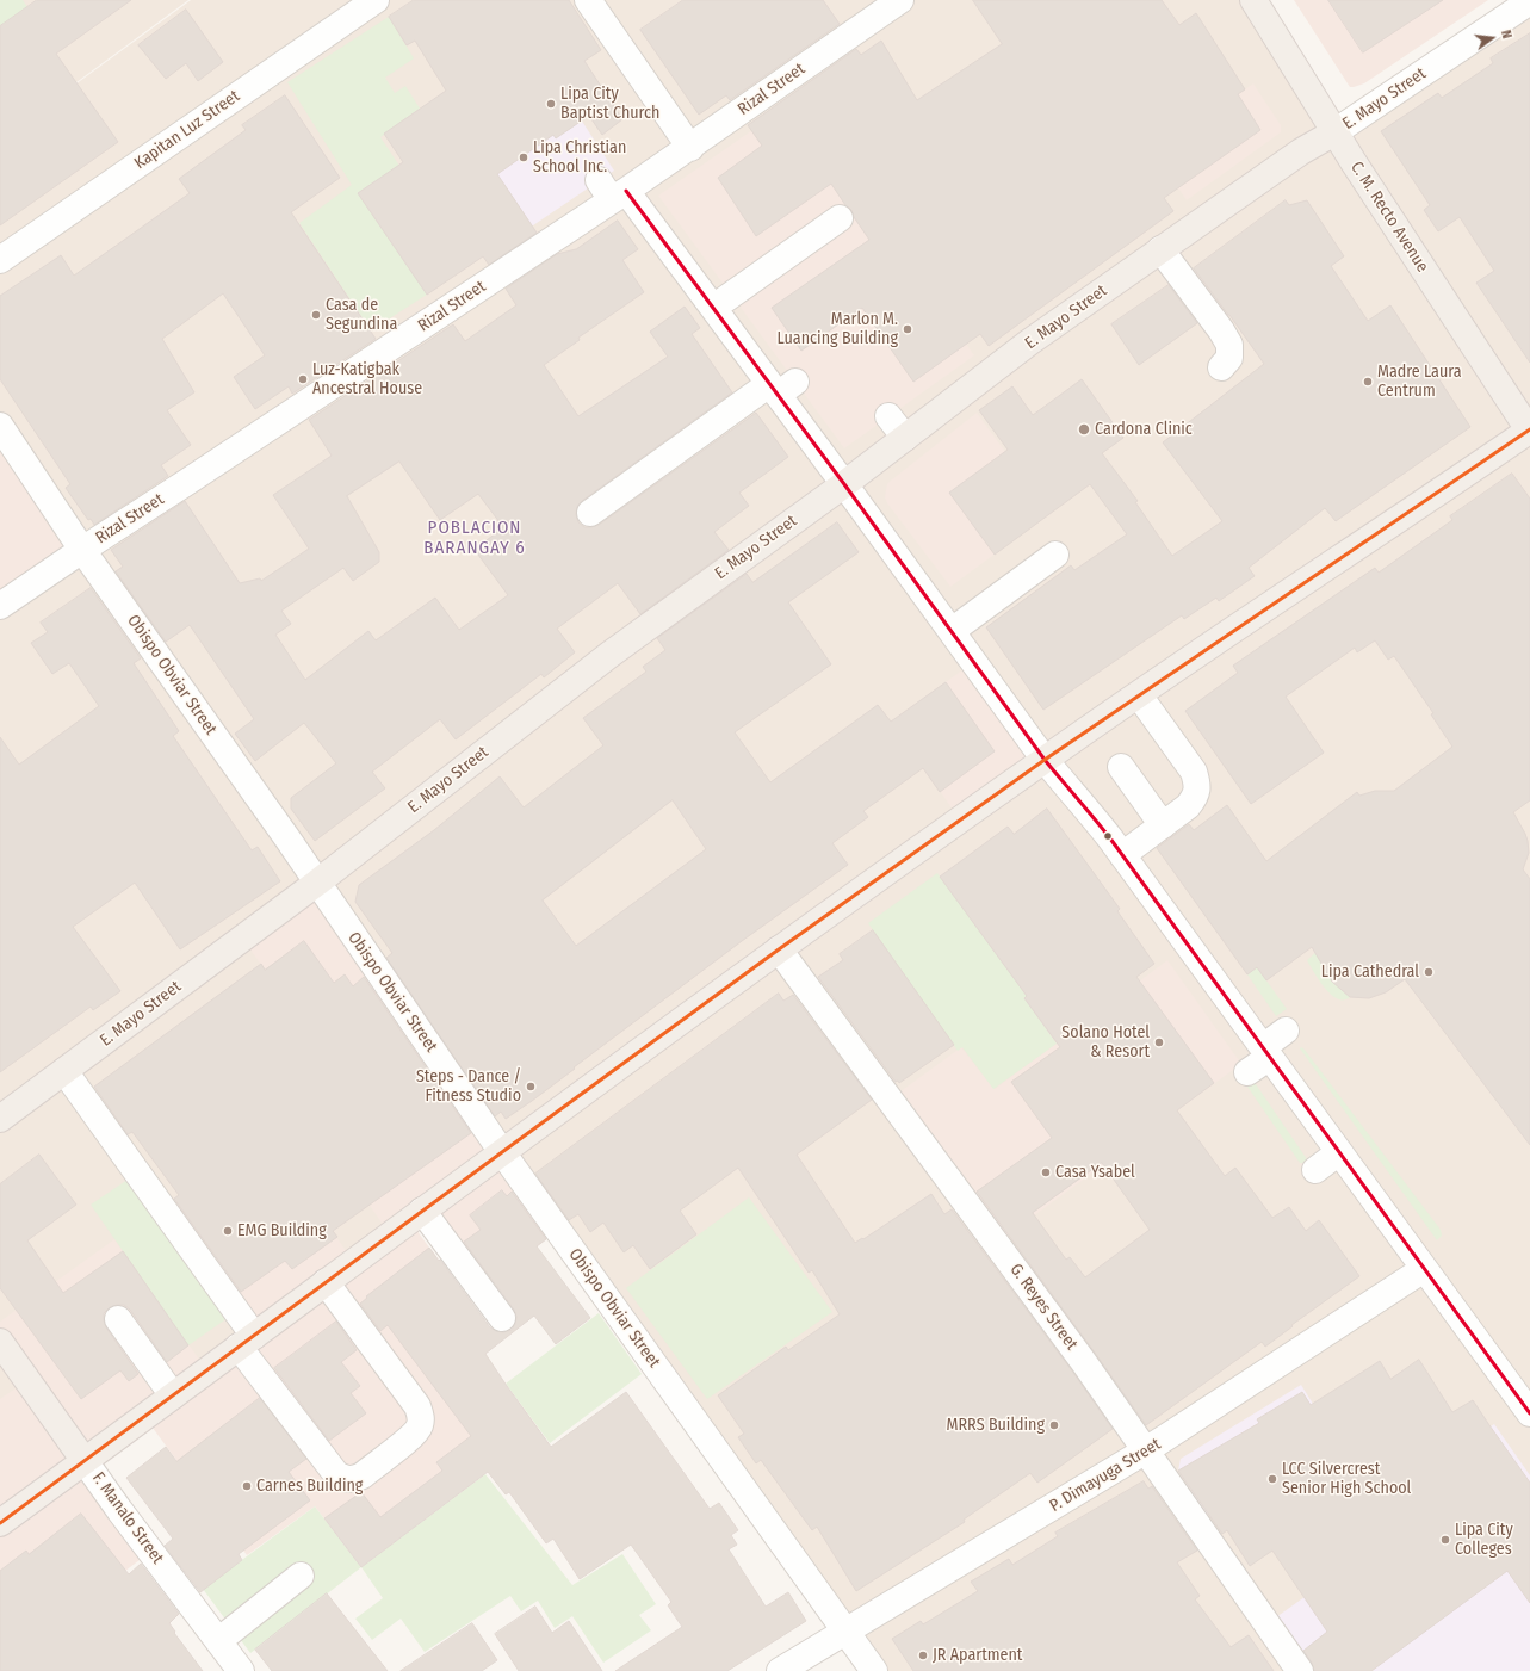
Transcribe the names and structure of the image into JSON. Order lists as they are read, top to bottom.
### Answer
{
  "streets": {
    "main road": ["E. Mayo Street", "C. M. Recto Avenue", "F. Manalo Street"],
    "street": [
      "Rizal Street",
      "Kapitan Luz Street",
      "Obispo Obviar Street",
      "G. Reyes Street",
      "P. Dimayuga Street"
    ]
  },
  "crossings": [
    ["Rizal Street", "Obispo Obviar Street"],
    ["E. Mayo Street", "C. M. Recto Avenue"],
    ["E. Mayo Street", "Obispo Obviar Street"],
    ["Obispo Obviar Street", "P. Dimayuga Street"],
    ["G. Reyes Street", "P. Dimayuga Street"]
  ],
  "districts": ["POBLACION BARANGAY 6"],
  "places": [
    "Lipa City Baptist Church",
    "Lipa Christian School Inc.",
    "Casa de Segundina",
    "Marlon M. Luancing Building",
    "Luz-Katigbak Ancestral House",
    "Madre Laura Centrum",
    "Cardona Clinic",
    "Lipa Cathedral",
    "Solano Hotel & Resort",
    "Steps - Dance / Fitness Studio",
    "Casa Ysabel",
    "EMG Building",
    "MRRS Building",
    "LCC Silvercrest Senior High School",
    "Carnes Building",
    "Lipa City Colleges",
    "JR Apartment"
  ],
  "north": "right"
}
